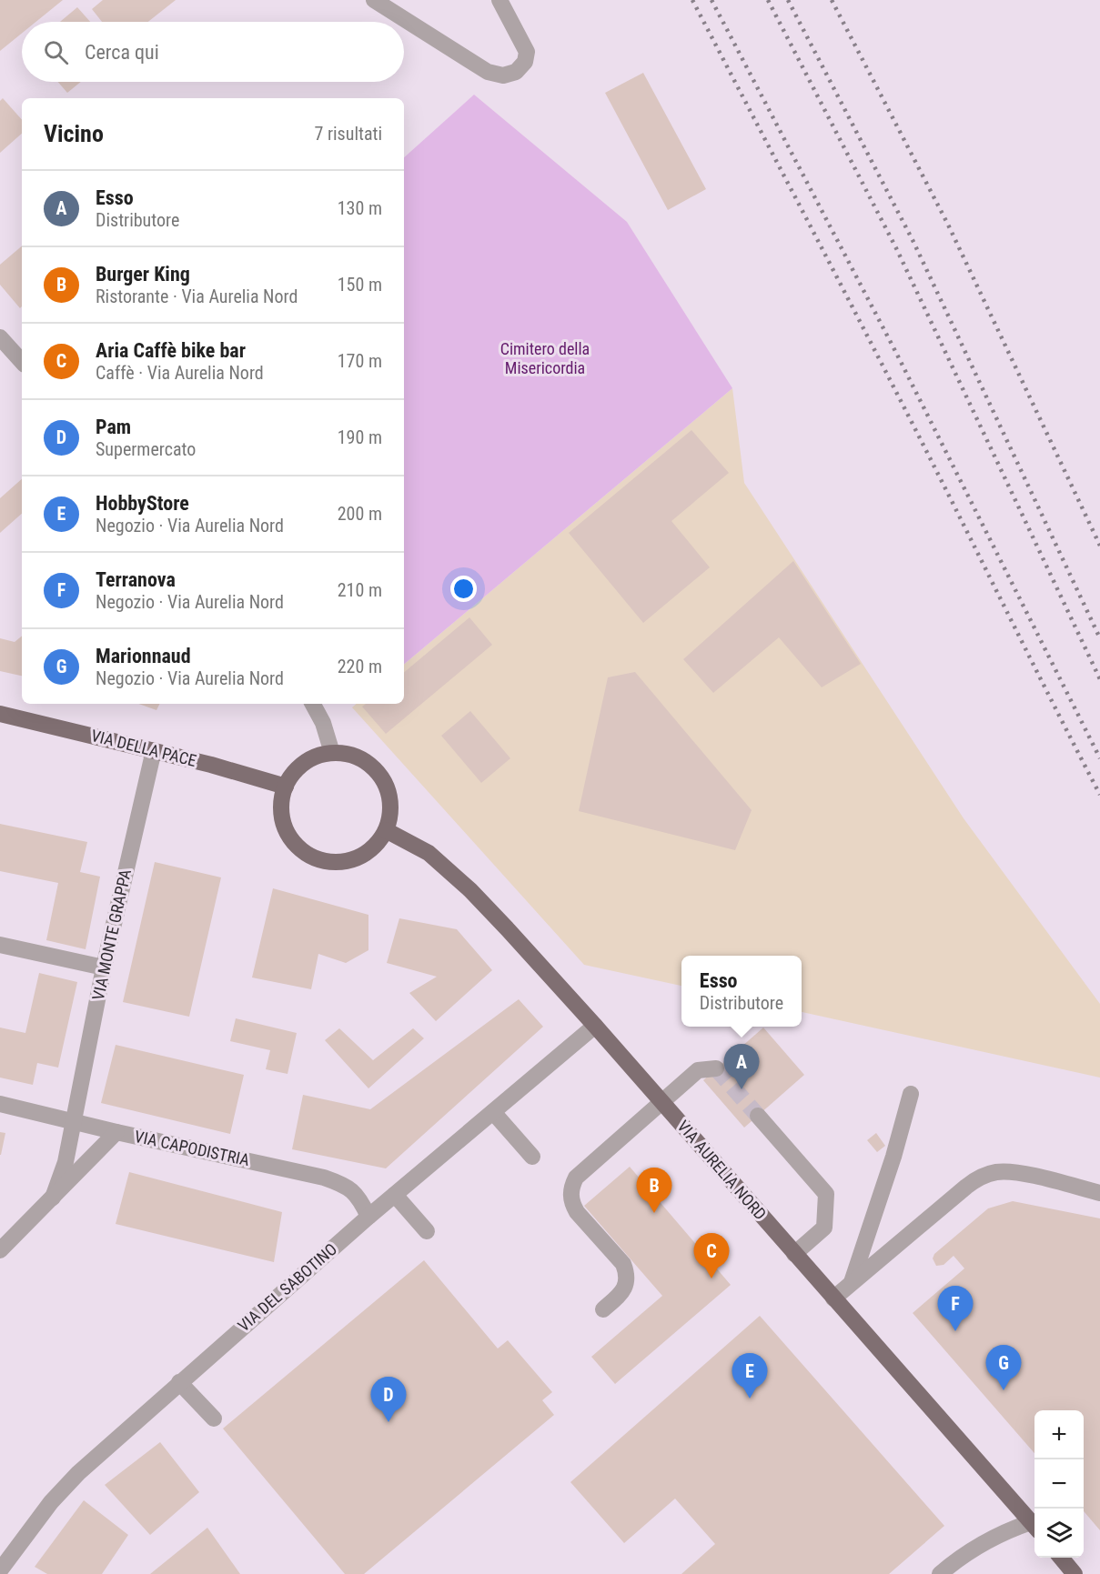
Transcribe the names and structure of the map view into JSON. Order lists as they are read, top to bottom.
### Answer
{
  "streets": {
    "main road": ["VIA DELLA PACE", "VIA AURELIA NORD"],
    "street": ["VIA MONTE GRAPPA", "VIA CAPODISTRIA", "VIA DEL SABOTINO"]
  },
  "crossings": [
    ["VIA DELLA PACE", "VIA MONTE GRAPPA"],
    ["VIA DELLA PACE", "VIA AURELIA NORD"],
    ["VIA MONTE GRAPPA", "VIA CAPODISTRIA"],
    ["VIA CAPODISTRIA", "VIA DEL SABOTINO"],
    ["VIA AURELIA NORD", "VIA DEL SABOTINO"]
  ],
  "parks": ["Cimitero della Misericordia"],
  "page": {
    "search": "Cerca qui",
    "heading": ["Vicino", "7 risultati"],
    "list": [
      {
        "mark": "A",
        "name": "Esso",
        "note": "Distributore",
        "value": "130 m"
      },
      {
        "mark": "B",
        "name": "Burger King",
        "note": "Ristorante · Via Aurelia Nord",
        "value": "150 m"
      },
      {
        "mark": "C",
        "name": "Aria Caffè bike bar",
        "note": "Caffè · Via Aurelia Nord",
        "value": "170 m"
      },
      {
        "mark": "D",
        "name": "Pam",
        "note": "Supermercato",
        "value": "190 m"
      },
      {
        "mark": "E",
        "name": "HobbyStore",
        "note": "Negozio · Via Aurelia Nord",
        "value": "200 m"
      },
      {
        "mark": "F",
        "name": "Terranova",
        "note": "Negozio · Via Aurelia Nord",
        "value": "210 m"
      },
      {
        "mark": "G",
        "name": "Marionnaud",
        "note": "Negozio · Via Aurelia Nord",
        "value": "220 m"
      }
    ],
    "popup": ["Esso", "Distributore"],
    "pins": [
      "A",
      "B",
      "C",
      "F",
      "G",
      "E",
      "D"
    ],
    "map_buttons": ["+", "−"]
  }
}
